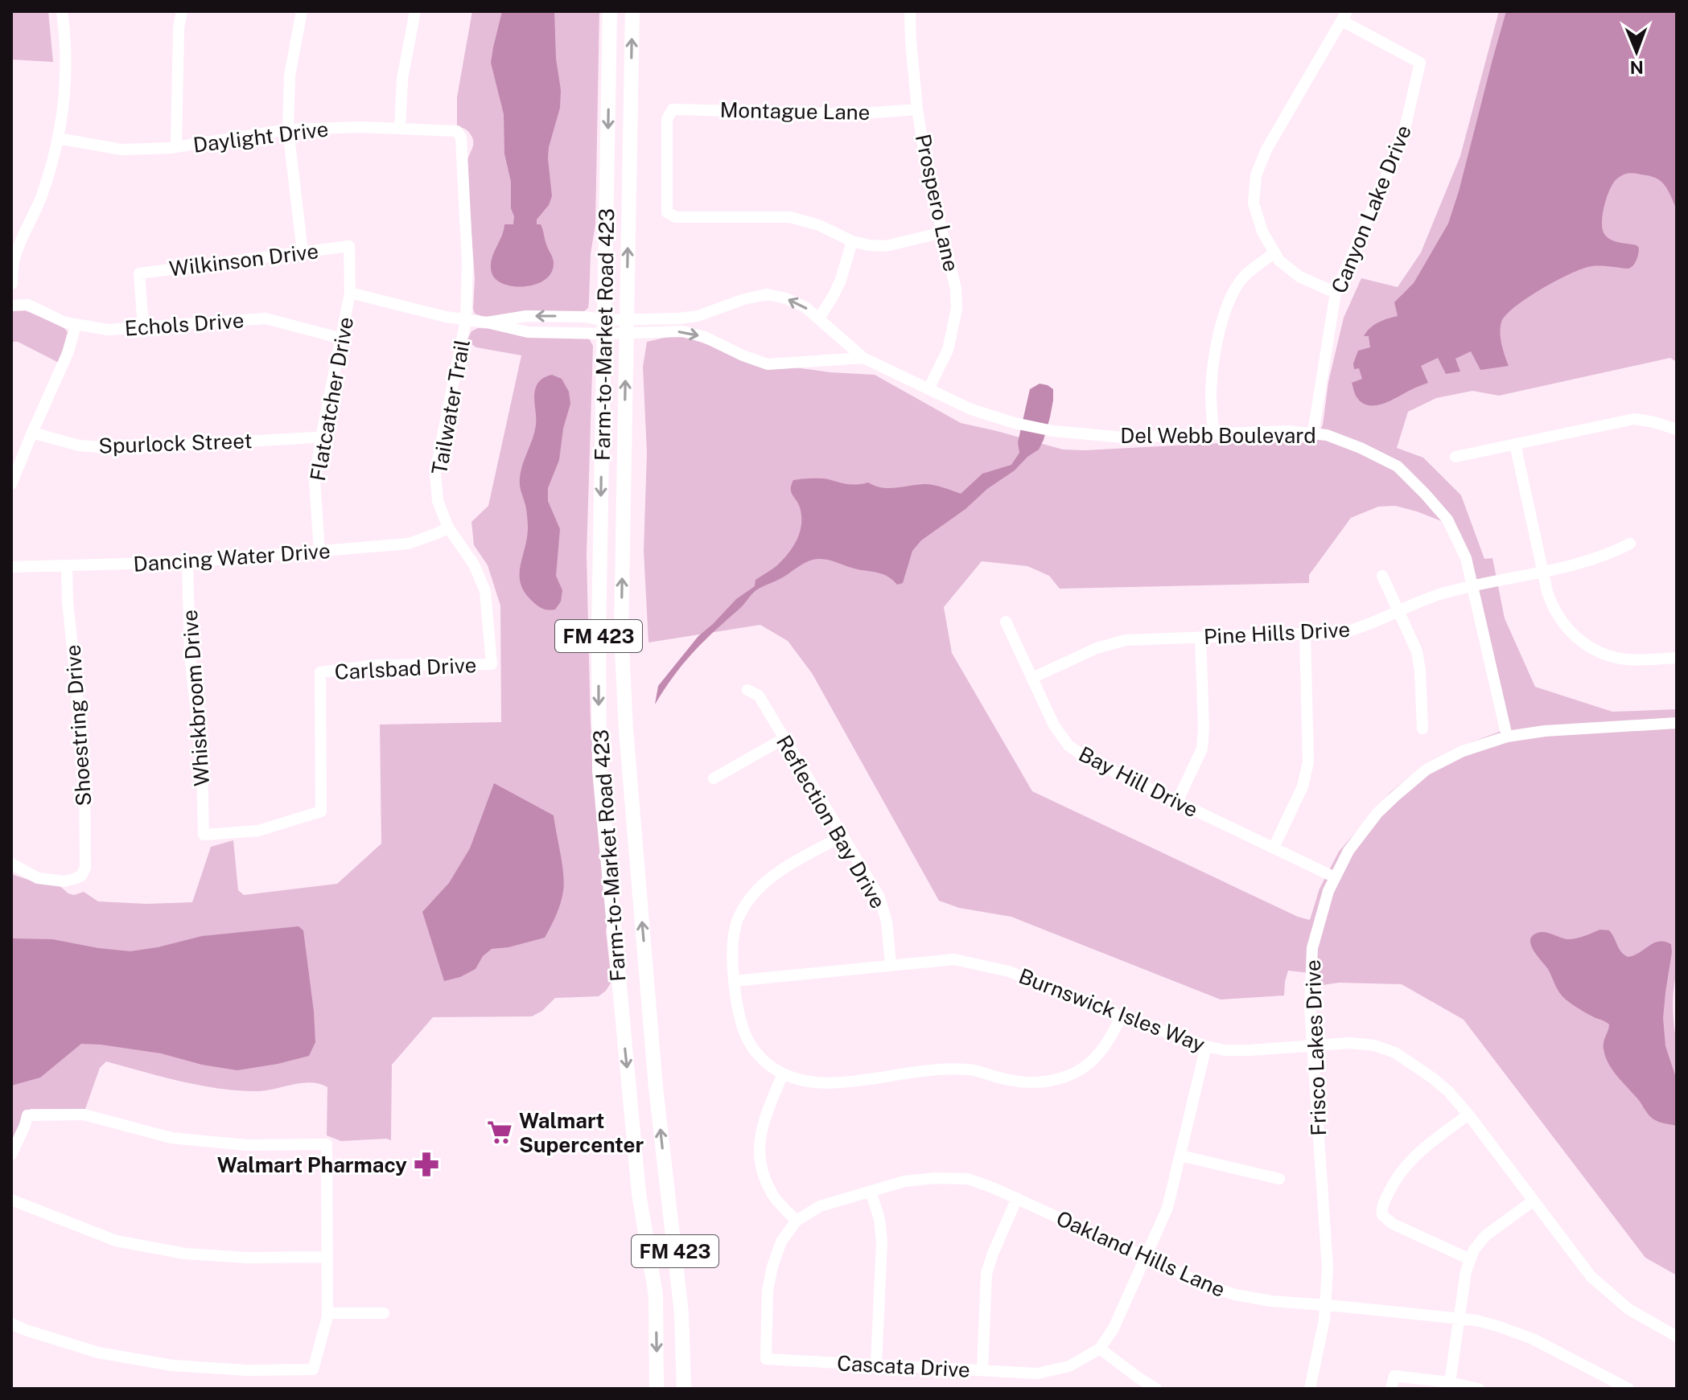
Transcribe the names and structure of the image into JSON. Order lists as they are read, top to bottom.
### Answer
{
  "streets": {
    "main road": ["Farm-to-Market Road 423", "FM 423"],
    "street": [
      "Montague Lane",
      "Daylight Drive",
      "Prospero Lane",
      "Canyon Lake Drive",
      "Wilkinson Drive",
      "Echols Drive",
      "Flatcatcher Drive",
      "Tailwater Trail",
      "Del Webb Boulevard",
      "Spurlock Street",
      "Dancing Water Drive",
      "Pine Hills Drive",
      "Carlsbad Drive",
      "Whiskbroom Drive",
      "Shoestring Drive",
      "Bay Hill Drive",
      "Reflection Bay Drive",
      "Burnswick Isles Way",
      "Frisco Lakes Drive",
      "Oakland Hills Lane",
      "Cascata Drive"
    ]
  },
  "crossings": [
    ["Montague Lane", "Prospero Lane"],
    ["Daylight Drive", "Tailwater Trail"],
    ["Prospero Lane", "Del Webb Boulevard"],
    ["Canyon Lake Drive", "Del Webb Boulevard"],
    ["Wilkinson Drive", "Echols Drive"],
    ["Wilkinson Drive", "Flatcatcher Drive"],
    ["Echols Drive", "Flatcatcher Drive"],
    ["Farm-to-Market Road 423", "Del Webb Boulevard"],
    ["Flatcatcher Drive", "Del Webb Boulevard"],
    ["Flatcatcher Drive", "Spurlock Street"],
    ["Flatcatcher Drive", "Dancing Water Drive"],
    ["Tailwater Trail", "Del Webb Boulevard"],
    ["Tailwater Trail", "Dancing Water Drive"],
    ["Tailwater Trail", "Carlsbad Drive"],
    ["Del Webb Boulevard", "Pine Hills Drive"],
    ["Del Webb Boulevard", "Frisco Lakes Drive"],
    ["Dancing Water Drive", "Whiskbroom Drive"],
    ["Dancing Water Drive", "Shoestring Drive"],
    ["Pine Hills Drive", "Bay Hill Drive"],
    ["Carlsbad Drive", "Whiskbroom Drive"],
    ["Bay Hill Drive", "Frisco Lakes Drive"],
    ["Reflection Bay Drive", "Burnswick Isles Way"],
    ["Burnswick Isles Way", "Frisco Lakes Drive"],
    ["Burnswick Isles Way", "Cascata Drive"],
    ["Frisco Lakes Drive", "Oakland Hills Lane"],
    ["Oakland Hills Lane", "Cascata Drive"]
  ],
  "places": {
    "supermarket": ["Walmart Supercenter"],
    "pharmacy": ["Walmart Pharmacy"]
  },
  "north": "bottom"
}
